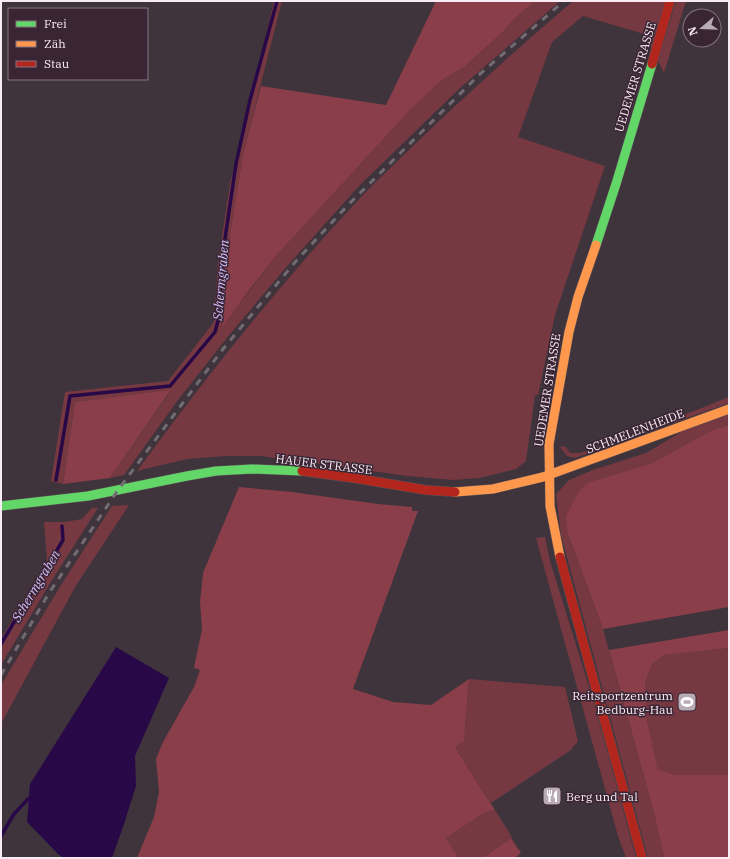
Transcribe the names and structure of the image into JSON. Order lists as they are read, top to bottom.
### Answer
{
  "streets": {
    "main road": ["UEDEMER STRASSE", "SCHMELENHEIDE", "HAUER STRASSE"]
  },
  "crossings": [
    ["UEDEMER STRASSE", "SCHMELENHEIDE"],
    ["UEDEMER STRASSE", "HAUER STRASSE"],
    ["SCHMELENHEIDE", "HAUER STRASSE"]
  ],
  "water": ["Schermgraben"],
  "places": {
    "sports": ["Reitsportzentrum Bedburg-Hau"],
    "restaurant": ["Berg und Tal"]
  },
  "legend": ["Frei", "Zäh", "Stau"],
  "north": "left"
}
